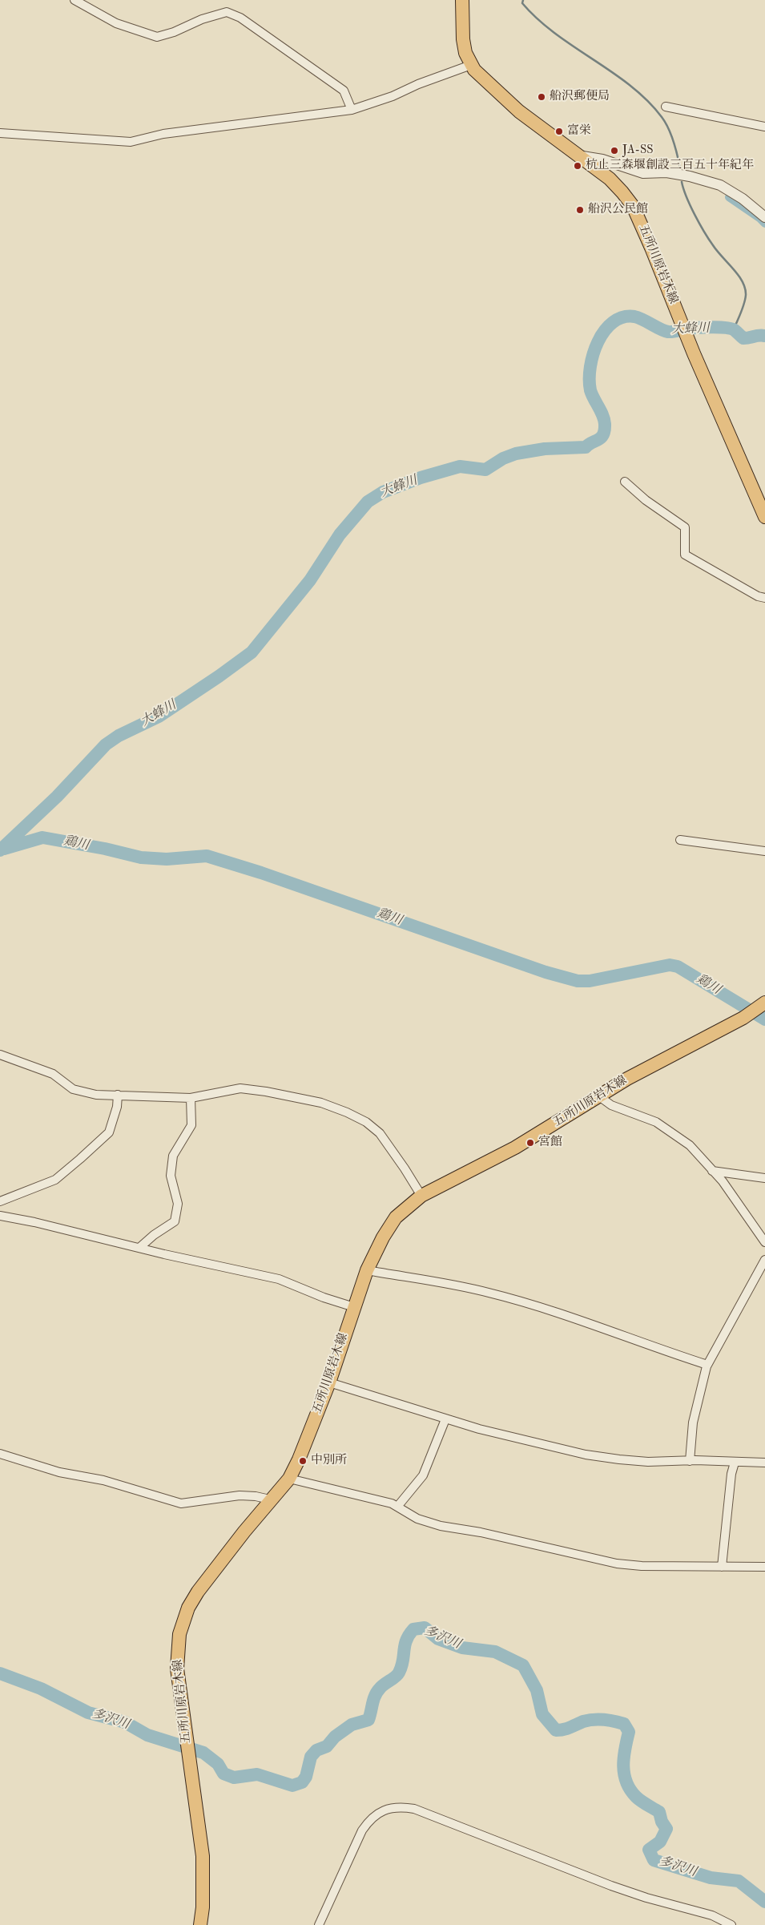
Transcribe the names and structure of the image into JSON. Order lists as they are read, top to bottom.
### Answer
{
  "streets": {
    "main road": ["五所川原岩木線"]
  },
  "water": ["大蜂川", "鶏川", "多沢川"],
  "places": [
    "船沢郵便局",
    "富栄",
    "JA-SS",
    "杭止三森堰創設三百五十年紀年",
    "船沢公民館",
    "宮館",
    "中別所"
  ]
}
